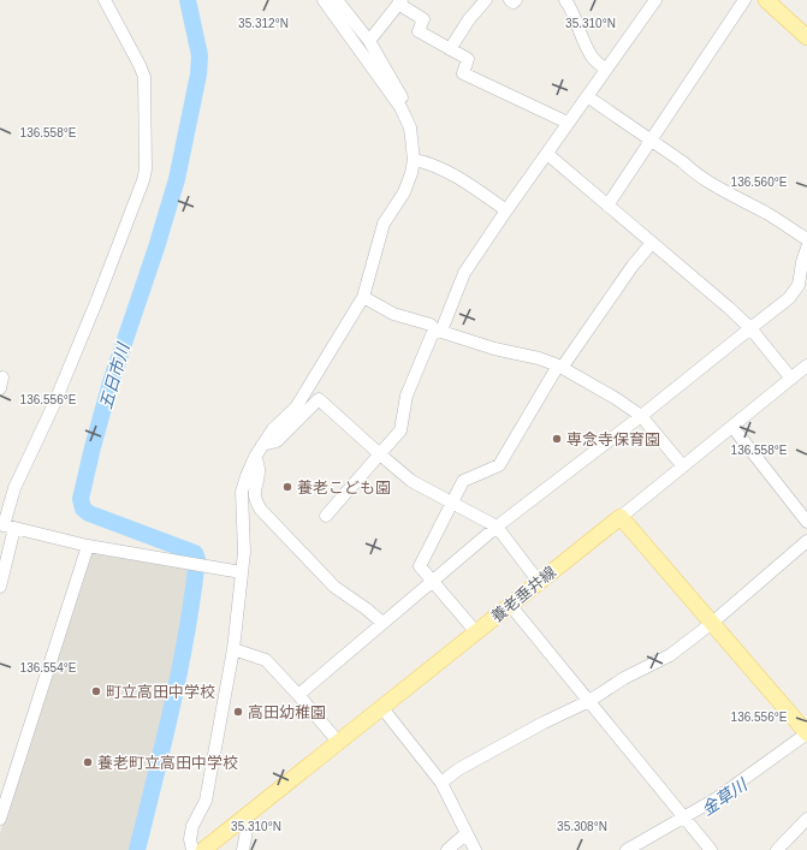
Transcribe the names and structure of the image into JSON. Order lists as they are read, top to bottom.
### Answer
{
  "streets": {
    "main road": ["養老垂井線"]
  },
  "water": ["五日市川", "金草川"],
  "places": [
    "専念寺保育園",
    "養老こども園",
    "町立高田中学校",
    "高田幼稚園",
    "養老町立高田中学校"
  ],
  "coordinates": [
    "35.312°N",
    "35.310°N",
    "136.558°E",
    "136.560°E",
    "136.556°E",
    "136.554°E",
    "35.308°N"
  ]
}
